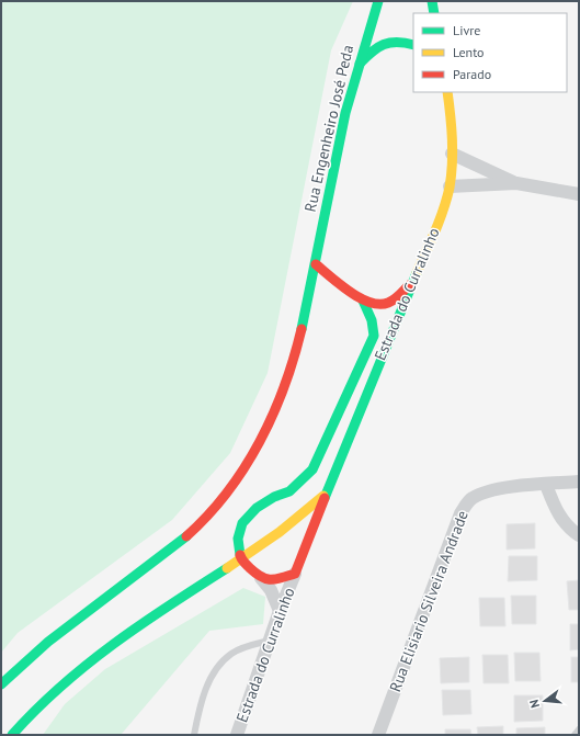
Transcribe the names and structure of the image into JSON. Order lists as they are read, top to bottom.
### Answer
{
  "streets": {
    "street": ["Rua Engenheiro José Peda", "Estrada do Curralinho", "Rua Elisiario Silveira Andrade"]
  },
  "legend": ["Livre", "Lento", "Parado"],
  "north": "left"
}
